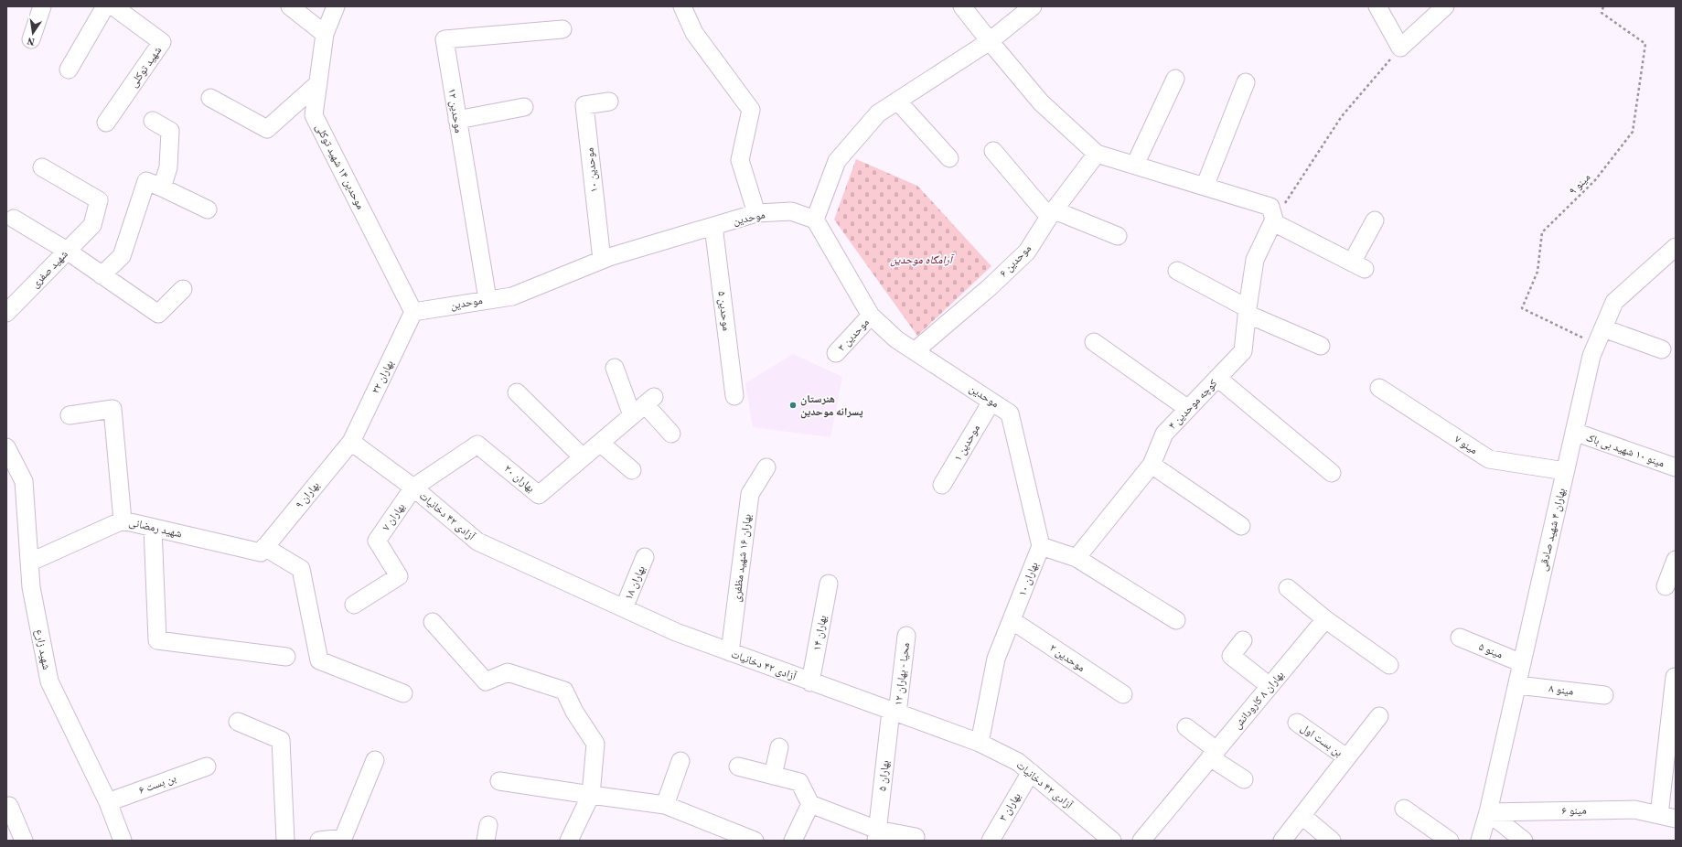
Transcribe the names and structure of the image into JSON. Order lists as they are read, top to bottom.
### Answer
{
  "streets": {
    "street": [
      "شهید توکلی",
      "موحدین ۱۲",
      "موحدین ۱۴ شهید توکلی",
      "موحدین ۱۰",
      "موحدین",
      "موحدین ۶",
      "شهید صفری",
      "موحدین ۵",
      "موحدین ۳",
      "بهاران ۲۲",
      "کوچه موحدین ۴",
      "موحدین ۱",
      "مینو ۷",
      "مینو ۱۰ شهید بی باک",
      "بهاران ۲۰",
      "بهاران ۹",
      "آزادی ۴۲ دخانیات",
      "بهاران ۷",
      "شهید رمضانی",
      "بهاران ۴ شهید صادقی",
      "بهاران ۱۶ شهید مظفری",
      "بهاران ۱۰",
      "بهاران ۱۸",
      "بهاران ۱۴",
      "شهید زارع",
      "مینو ۵",
      "موحدین ۲",
      "محیا - بهاران ۱۲",
      "مینو ۸",
      "بهاران ۸ کارودانش",
      "بن بست اول",
      "بهاران ۵",
      "بن بست ۶",
      "بهاران ۳",
      "مینو ۶"
    ],
    "path": ["مینو ۹"]
  },
  "crossings": [
    ["موحدین ۱۲", "موحدین"],
    ["موحدین ۱۴ شهید توکلی", "موحدین"],
    ["موحدین ۱۴ شهید توکلی", "بهاران ۲۲"],
    ["موحدین ۱۰", "موحدین"],
    ["مینو ۹", "بهاران ۴ شهید صادقی"],
    ["موحدین", "موحدین ۶"],
    ["موحدین", "موحدین ۵"],
    ["موحدین", "موحدین ۳"],
    ["موحدین", "بهاران ۲۲"],
    ["موحدین", "موحدین ۱"],
    ["موحدین", "بهاران ۱۰"],
    ["بهاران ۲۲", "بهاران ۹"],
    ["بهاران ۲۲", "آزادی ۴۲ دخانیات"],
    ["مینو ۷", "بهاران ۴ شهید صادقی"],
    ["مینو ۱۰ شهید بی باک", "بهاران ۴ شهید صادقی"],
    ["بهاران ۲۰", "آزادی ۴۲ دخانیات"],
    ["بهاران ۲۰", "بهاران ۷"],
    ["بهاران ۹", "آزادی ۴۲ دخانیات"],
    ["بهاران ۹", "شهید رمضانی"],
    ["آزادی ۴۲ دخانیات", "بهاران ۷"],
    ["آزادی ۴۲ دخانیات", "بهاران ۱۶ شهید مظفری"],
    ["آزادی ۴۲ دخانیات", "بهاران ۱۰"],
    ["آزادی ۴۲ دخانیات", "بهاران ۱۸"],
    ["آزادی ۴۲ دخانیات", "بهاران ۱۴"],
    ["آزادی ۴۲ دخانیات", "محیا - بهاران ۱۲"],
    ["آزادی ۴۲ دخانیات", "بهاران ۵"],
    ["آزادی ۴۲ دخانیات", "بهاران ۳"],
    ["شهید رمضانی", "شهید زارع"],
    ["بهاران ۴ شهید صادقی", "مینو ۵"],
    ["بهاران ۴ شهید صادقی", "مینو ۸"],
    ["بهاران ۴ شهید صادقی", "مینو ۶"],
    ["بهاران ۱۰", "موحدین ۲"],
    ["شهید زارع", "بن بست ۶"],
    ["محیا - بهاران ۱۲", "بهاران ۵"]
  ],
  "parks": ["آرامگاه موحدین"],
  "places": ["هنرستان پسرانه موحدین"],
  "north": "bottom"
}
